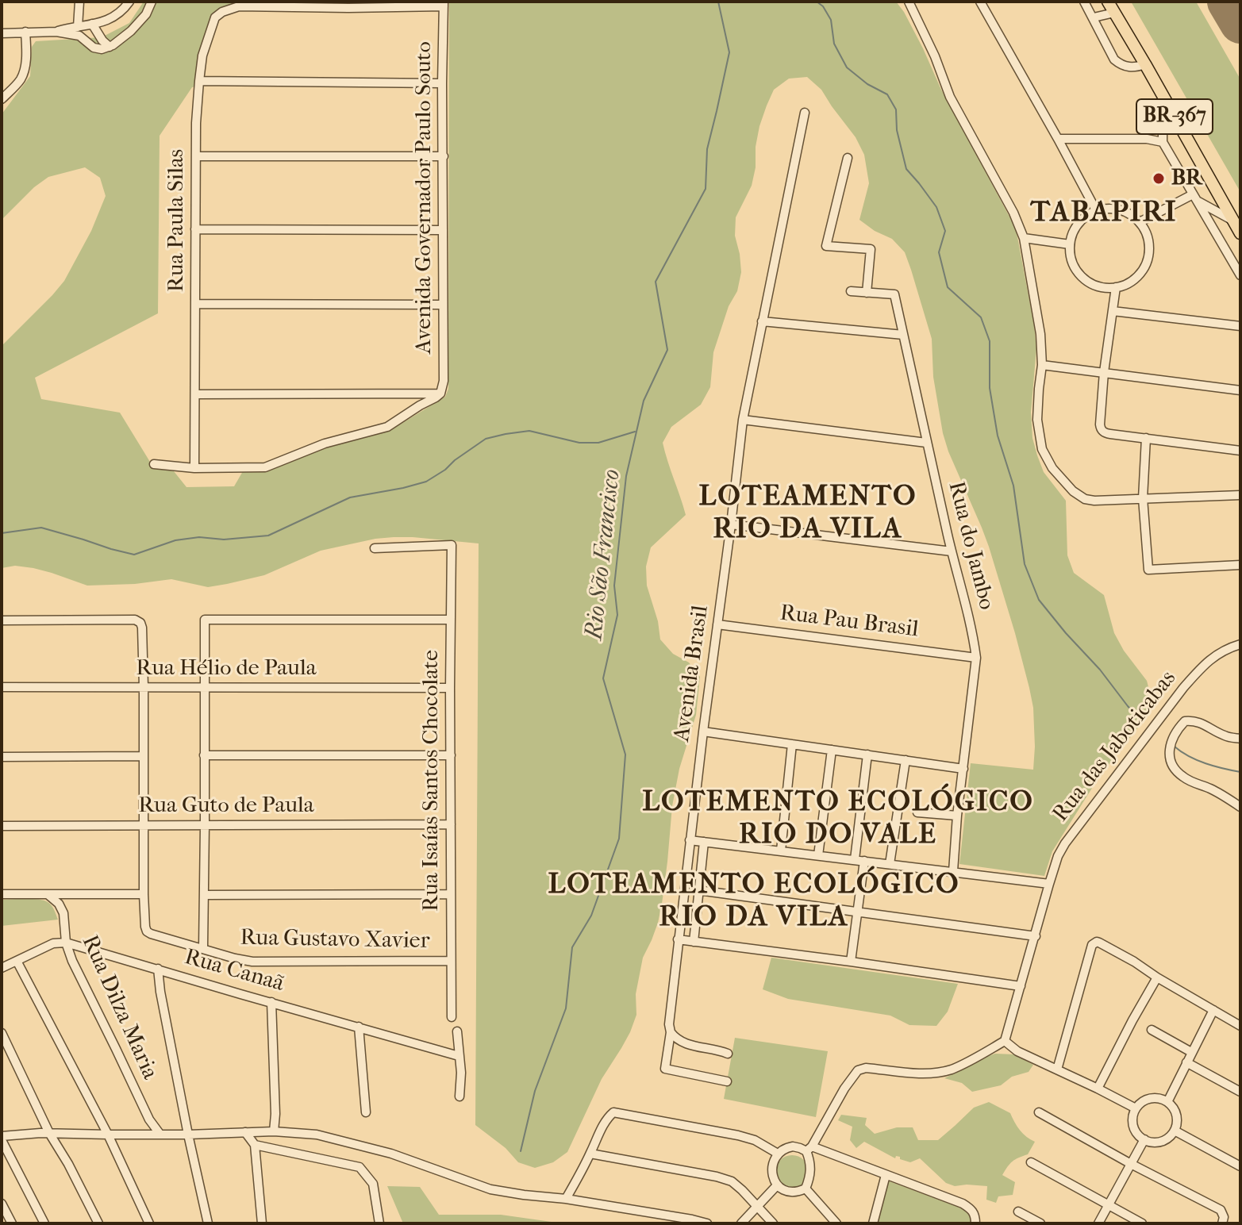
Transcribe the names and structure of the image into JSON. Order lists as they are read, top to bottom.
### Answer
{
  "streets": {
    "main road": ["BR-367"],
    "street": [
      "Avenida Governador Paulo Souto",
      "Rua Paula Silas",
      "Rua do Jambo",
      "Rua Pau Brasil",
      "Rua Hélio de Paula",
      "Avenida Brasil",
      "Rua das Jaboticabas",
      "Rua Isaías Santos Chocolate",
      "Rua Guto de Paula",
      "Rua Gustavo Xavier",
      "Rua Canaã",
      "Rua Dilza Maria"
    ]
  },
  "crossings": [
    ["Rua do Jambo", "Rua Pau Brasil"],
    ["Rua Pau Brasil", "Avenida Brasil"],
    ["Rua Hélio de Paula", "Rua Isaías Santos Chocolate"],
    ["Rua Isaías Santos Chocolate", "Rua Guto de Paula"],
    ["Rua Isaías Santos Chocolate", "Rua Gustavo Xavier"],
    ["Rua Canaã", "Rua Dilza Maria"]
  ],
  "districts": [
    "TABAPIRI",
    "LOTEAMENTO RIO DA VILA",
    "LOTEMENTO ECOLÓGICO RIO DO VALE",
    "LOTEAMENTO ECOLÓGICO RIO DA VILA"
  ],
  "water": ["Rio São Francisco"],
  "places": ["BR"]
}
